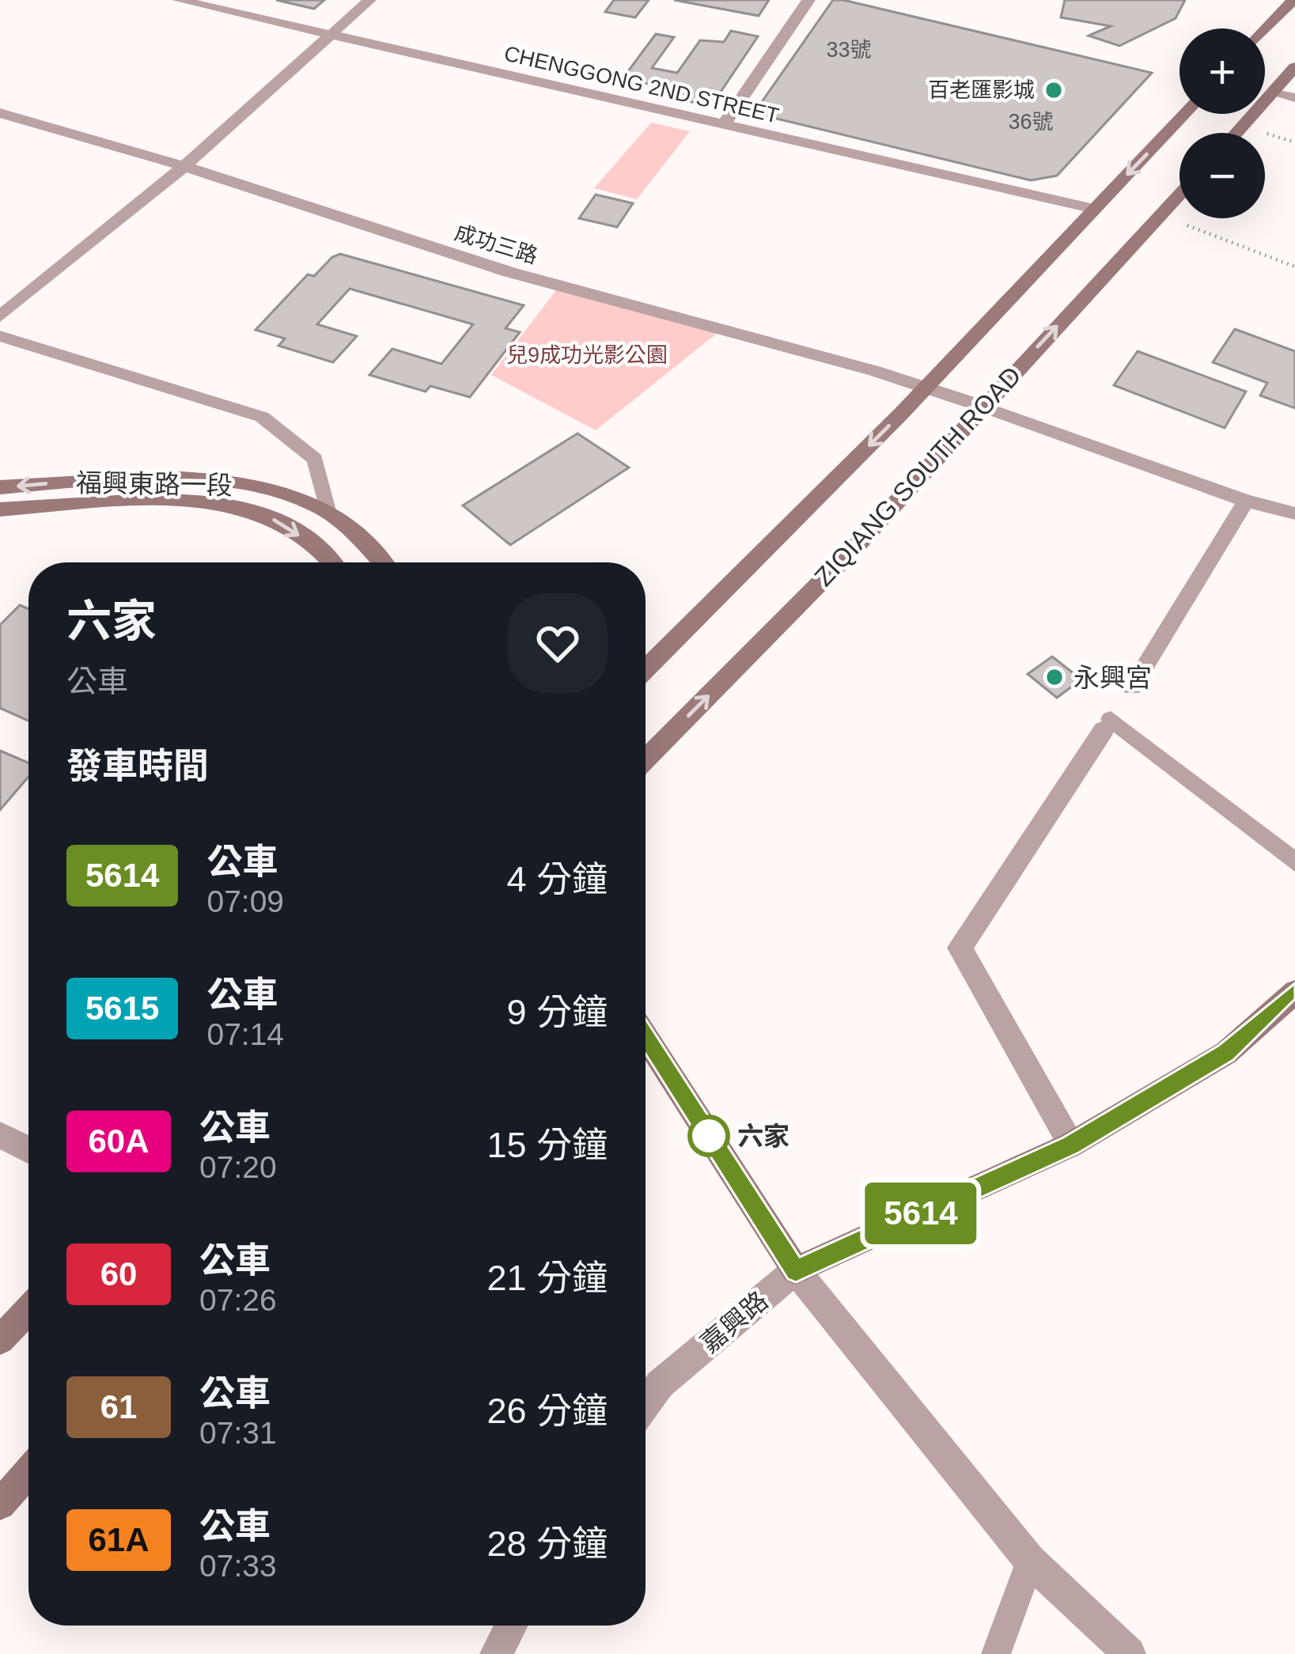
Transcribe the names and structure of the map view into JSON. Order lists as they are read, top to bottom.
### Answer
{
  "streets": {
    "main road": ["ZIQIANG SOUTH ROAD", "福興東路一段", "嘉興路"],
    "street": ["CHENGGONG 2ND STREET", "成功三路"]
  },
  "crossings": [
    ["CHENGGONG 2ND STREET", "ZIQIANG SOUTH ROAD"],
    ["成功三路", "ZIQIANG SOUTH ROAD"]
  ],
  "parks": ["兒9成功光影公園"],
  "places": ["百老匯影城", "永興宮", "六家"],
  "lines": ["bus line 5614"],
  "house_numbers": ["33號", "36號"],
  "page": {
    "on_map": "5614",
    "map_buttons": ["+", "−"],
    "heading": [
      ["六家", "公車"],
      "發車時間"
    ],
    "list": [
      {
        "mark": "5614",
        "name": "公車",
        "note": "07:09",
        "value": "4 分鐘"
      },
      {
        "mark": "5615",
        "name": "公車",
        "note": "07:14",
        "value": "9 分鐘"
      },
      {
        "mark": "60A",
        "name": "公車",
        "note": "07:20",
        "value": "15 分鐘"
      },
      {
        "mark": "60",
        "name": "公車",
        "note": "07:26",
        "value": "21 分鐘"
      },
      {
        "mark": "61",
        "name": "公車",
        "note": "07:31",
        "value": "26 分鐘"
      },
      {
        "mark": "61A",
        "name": "公車",
        "note": "07:33",
        "value": "28 分鐘"
      }
    ]
  }
}
